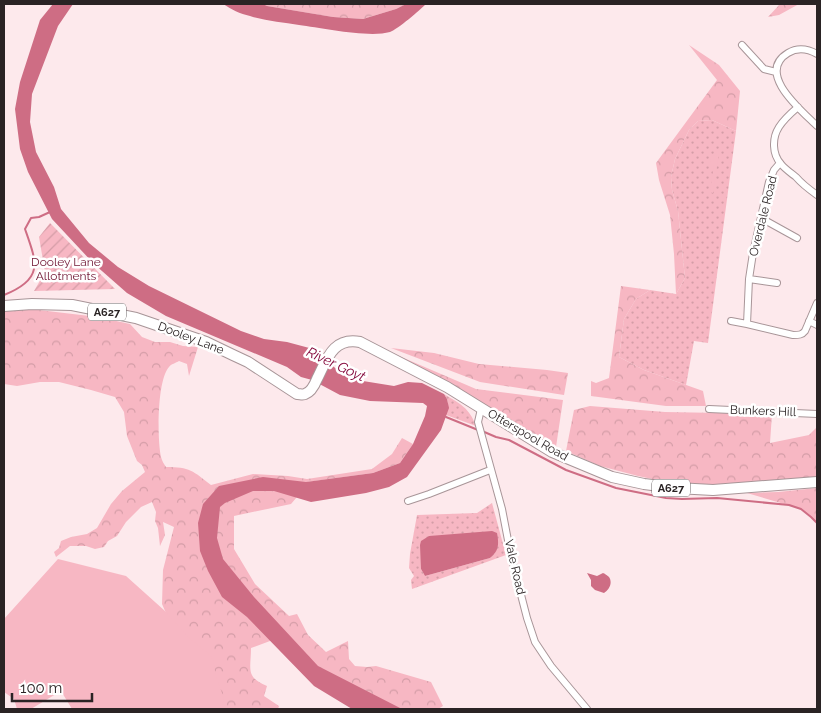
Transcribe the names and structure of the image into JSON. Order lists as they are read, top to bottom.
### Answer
{
  "streets": {
    "main road": ["A627", "Dooley Lane", "Otterspool Road"],
    "street": ["Overdale Road", "Bunkers Hill", "Vale Road"]
  },
  "crossings": [
    ["Dooley Lane", "Otterspool Road"],
    ["Otterspool Road", "Vale Road"]
  ],
  "water": ["River Goyt"],
  "parks": ["Dooley Lane Allotments"],
  "scale_bar": "100 m"
}
